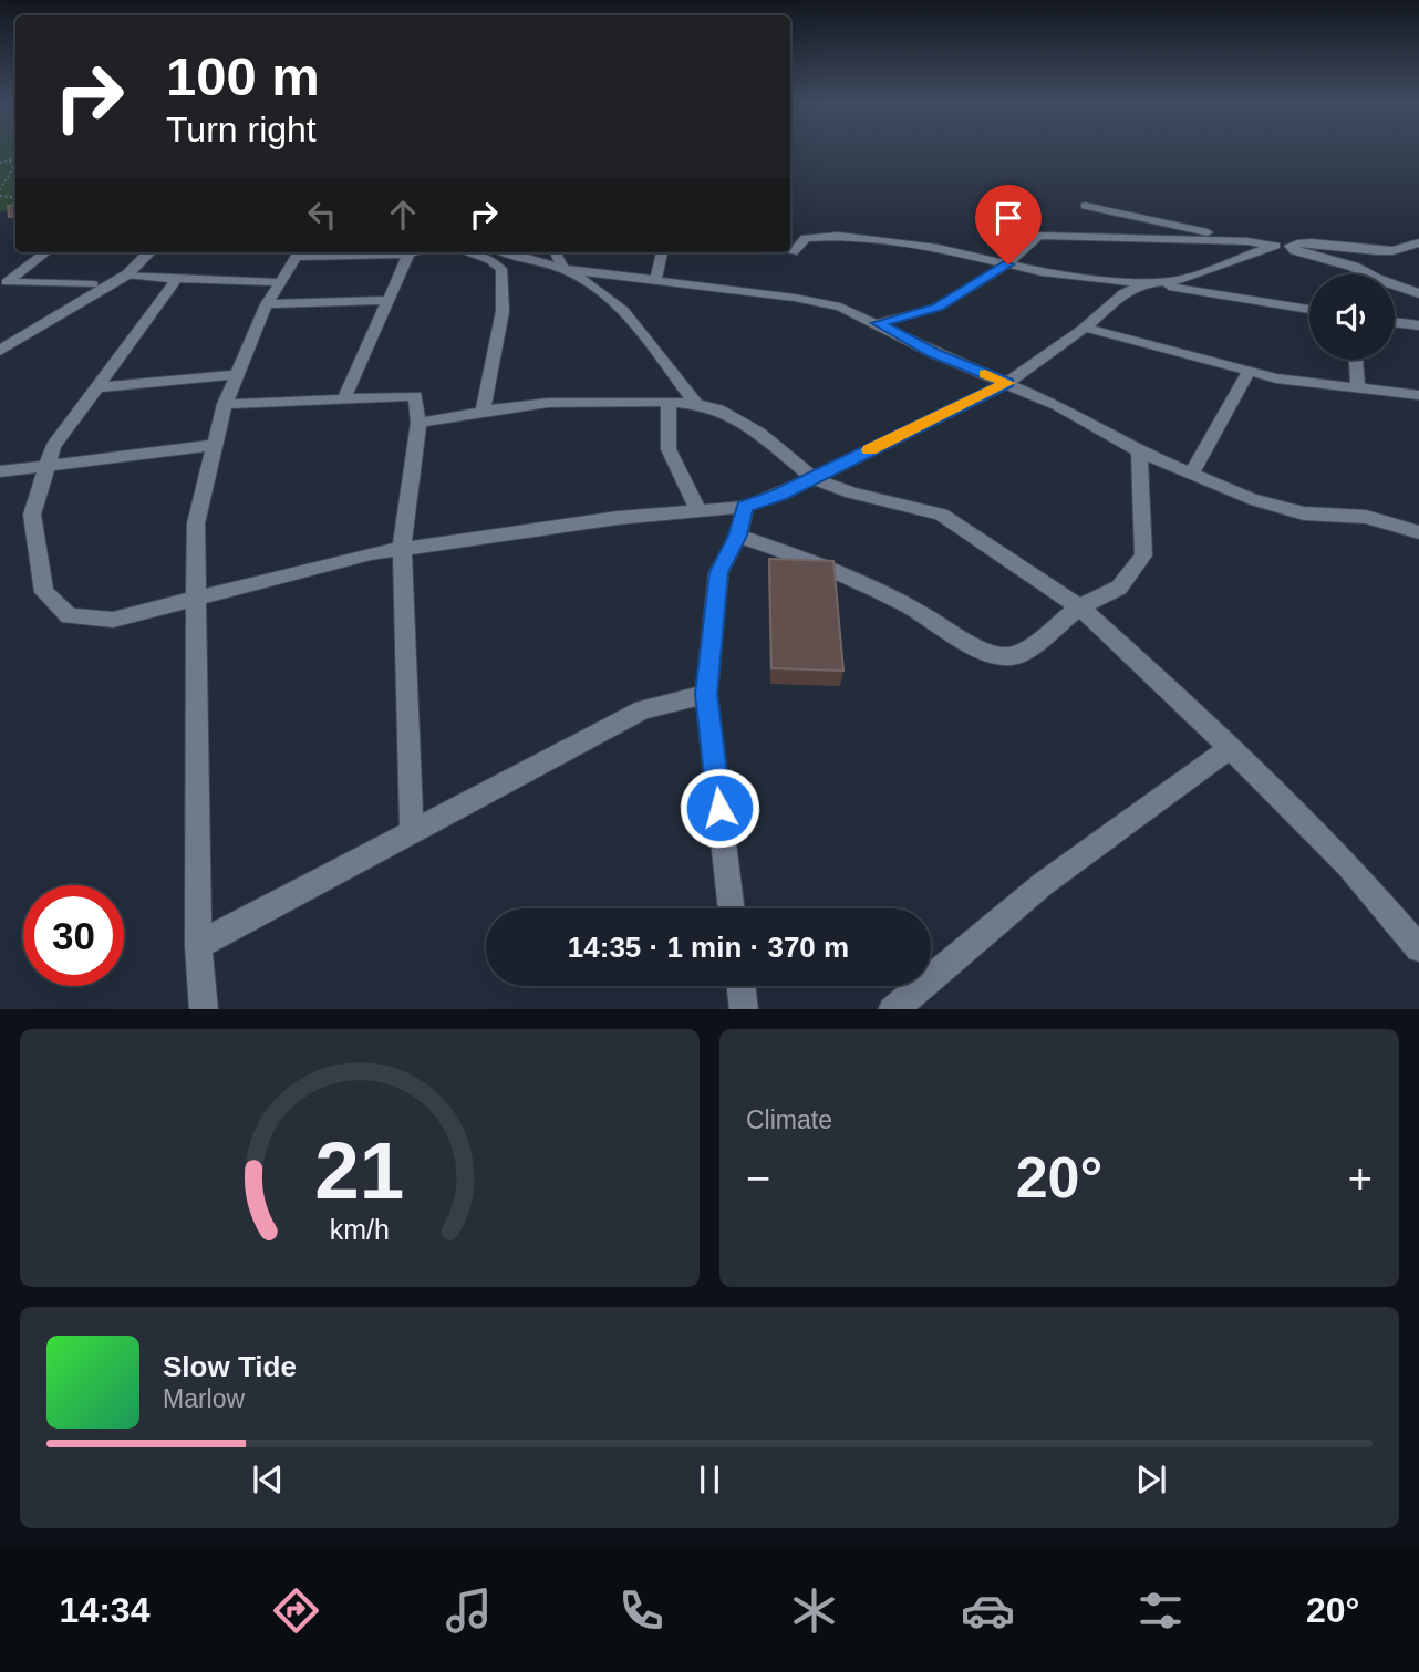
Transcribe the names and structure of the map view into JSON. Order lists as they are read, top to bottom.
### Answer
{
  "page": {
    "turn": ["100 m", "Turn right"],
    "limit": "30",
    "trip": "14:35 · 1 min · 370 m",
    "tile": "Climate",
    "heat": ["−", "20°", "+"],
    "song": ["Slow Tide", "Marlow"],
    "tabs": ["14:34", "20°"],
    "gauge": ["21", "km/h"]
  }
}
